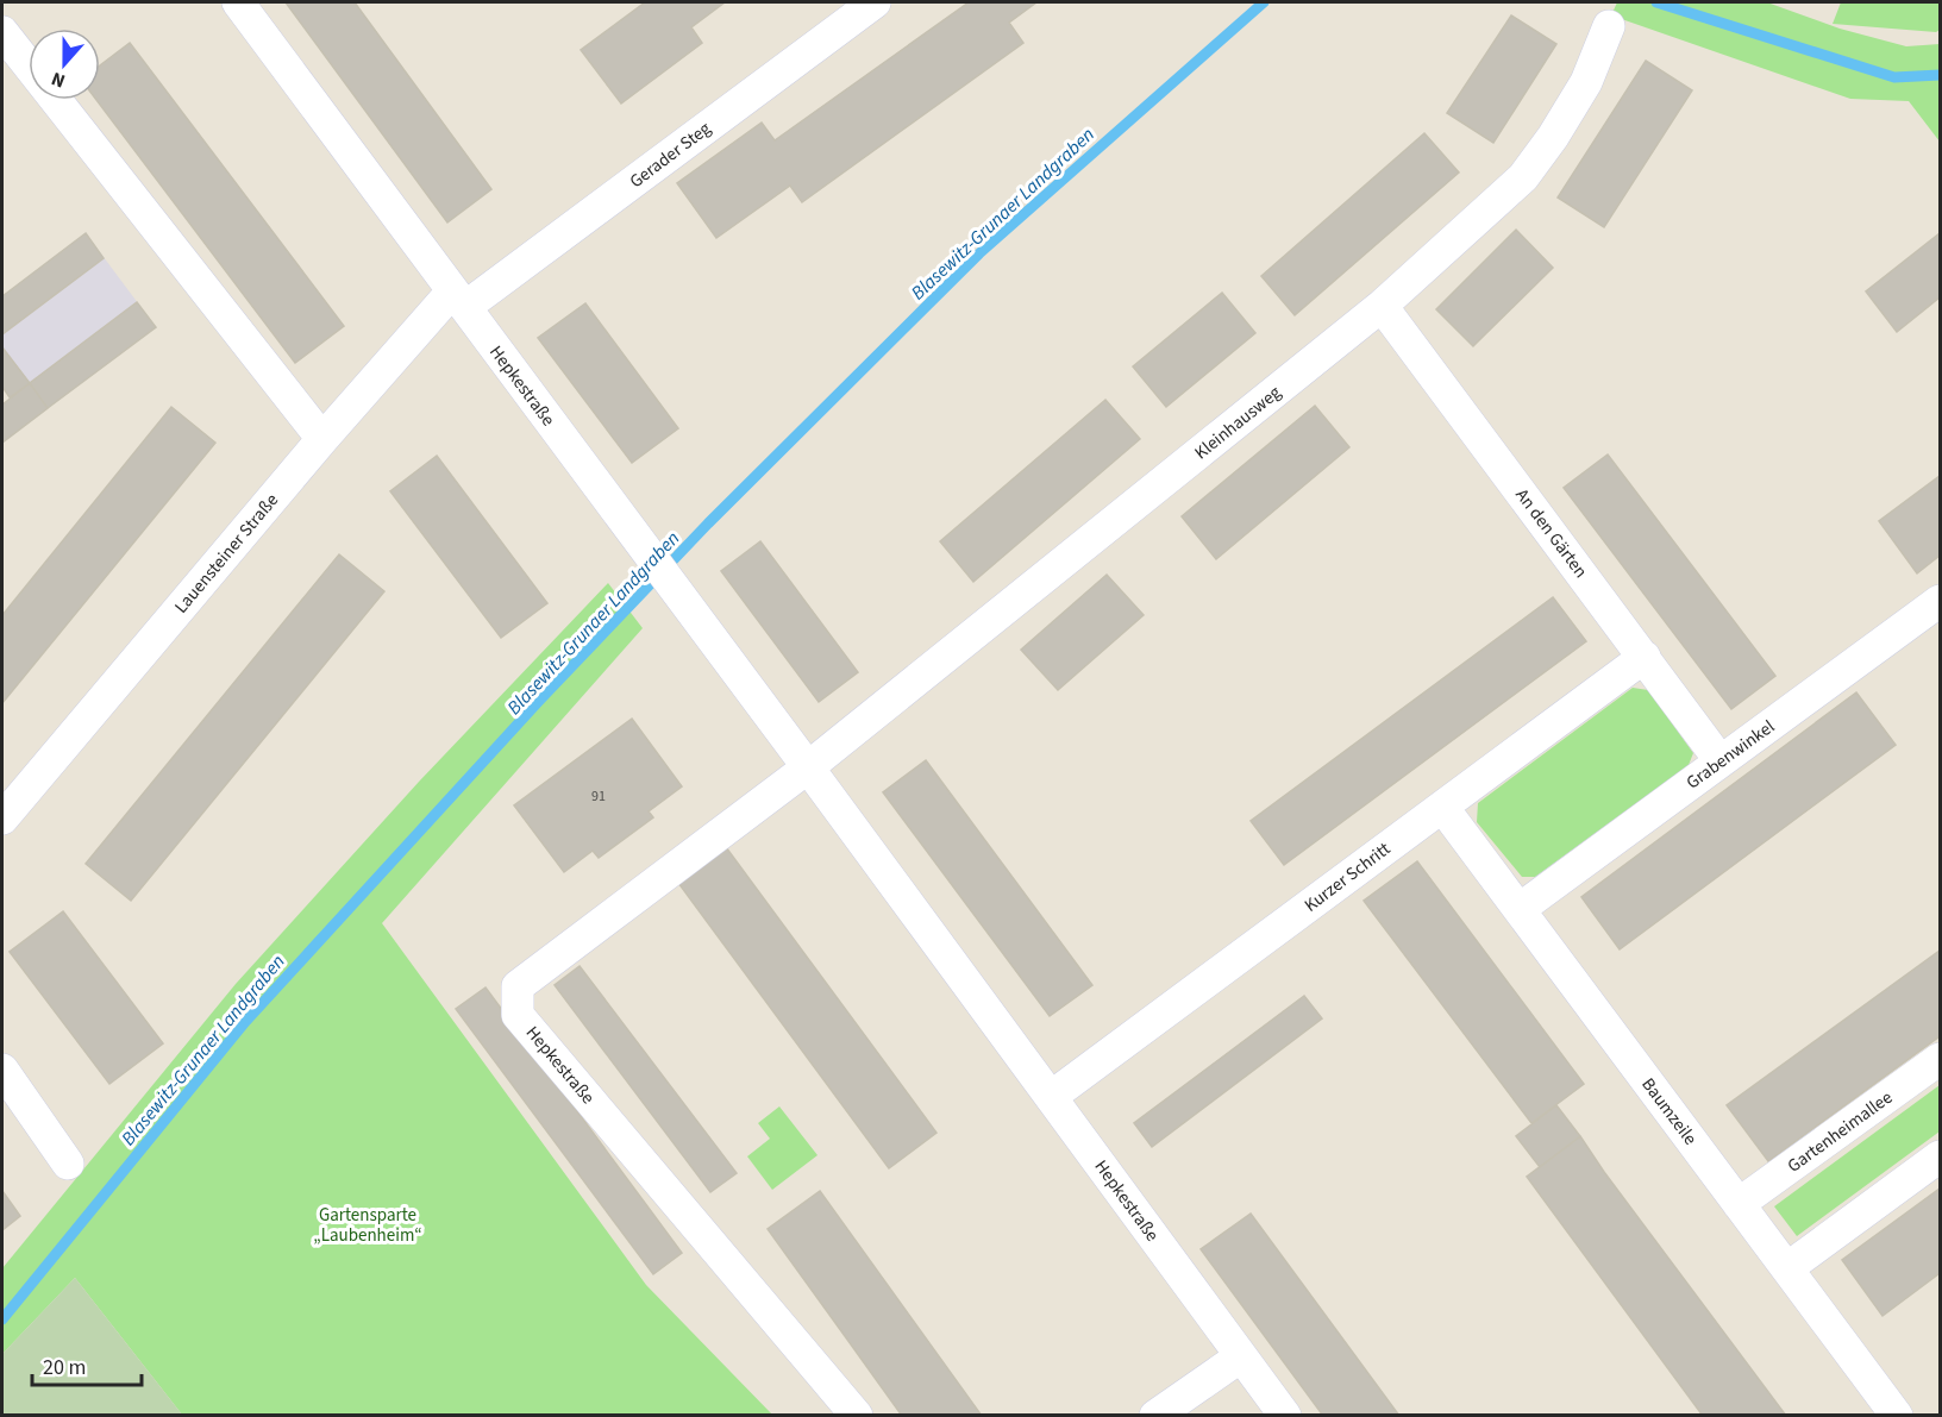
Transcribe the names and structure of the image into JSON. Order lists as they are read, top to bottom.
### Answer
{
  "streets": {
    "street": [
      "Gerader Steg",
      "Hepkestraße",
      "Kleinhausweg",
      "An den Gärten",
      "Lauensteiner Straße",
      "Grabenwinkel",
      "Kurzer Schritt",
      "Baumzeile",
      "Gartenheimallee"
    ]
  },
  "crossings": [
    ["Gerader Steg", "Hepkestraße"],
    ["Gerader Steg", "Lauensteiner Straße"],
    ["Hepkestraße", "Kleinhausweg"],
    ["Hepkestraße", "Lauensteiner Straße"],
    ["Hepkestraße", "Kurzer Schritt"],
    ["Kleinhausweg", "An den Gärten"],
    ["An den Gärten", "Grabenwinkel"],
    ["An den Gärten", "Kurzer Schritt"],
    ["Grabenwinkel", "Baumzeile"],
    ["Kurzer Schritt", "Baumzeile"],
    ["Baumzeile", "Gartenheimallee"]
  ],
  "water": ["Blasewitz‐Grunaer Landgraben"],
  "parks": ["Gartensparte „Laubenheim“"],
  "house_numbers": ["91"],
  "scale_bar": "20 m",
  "north": "bottom"
}
